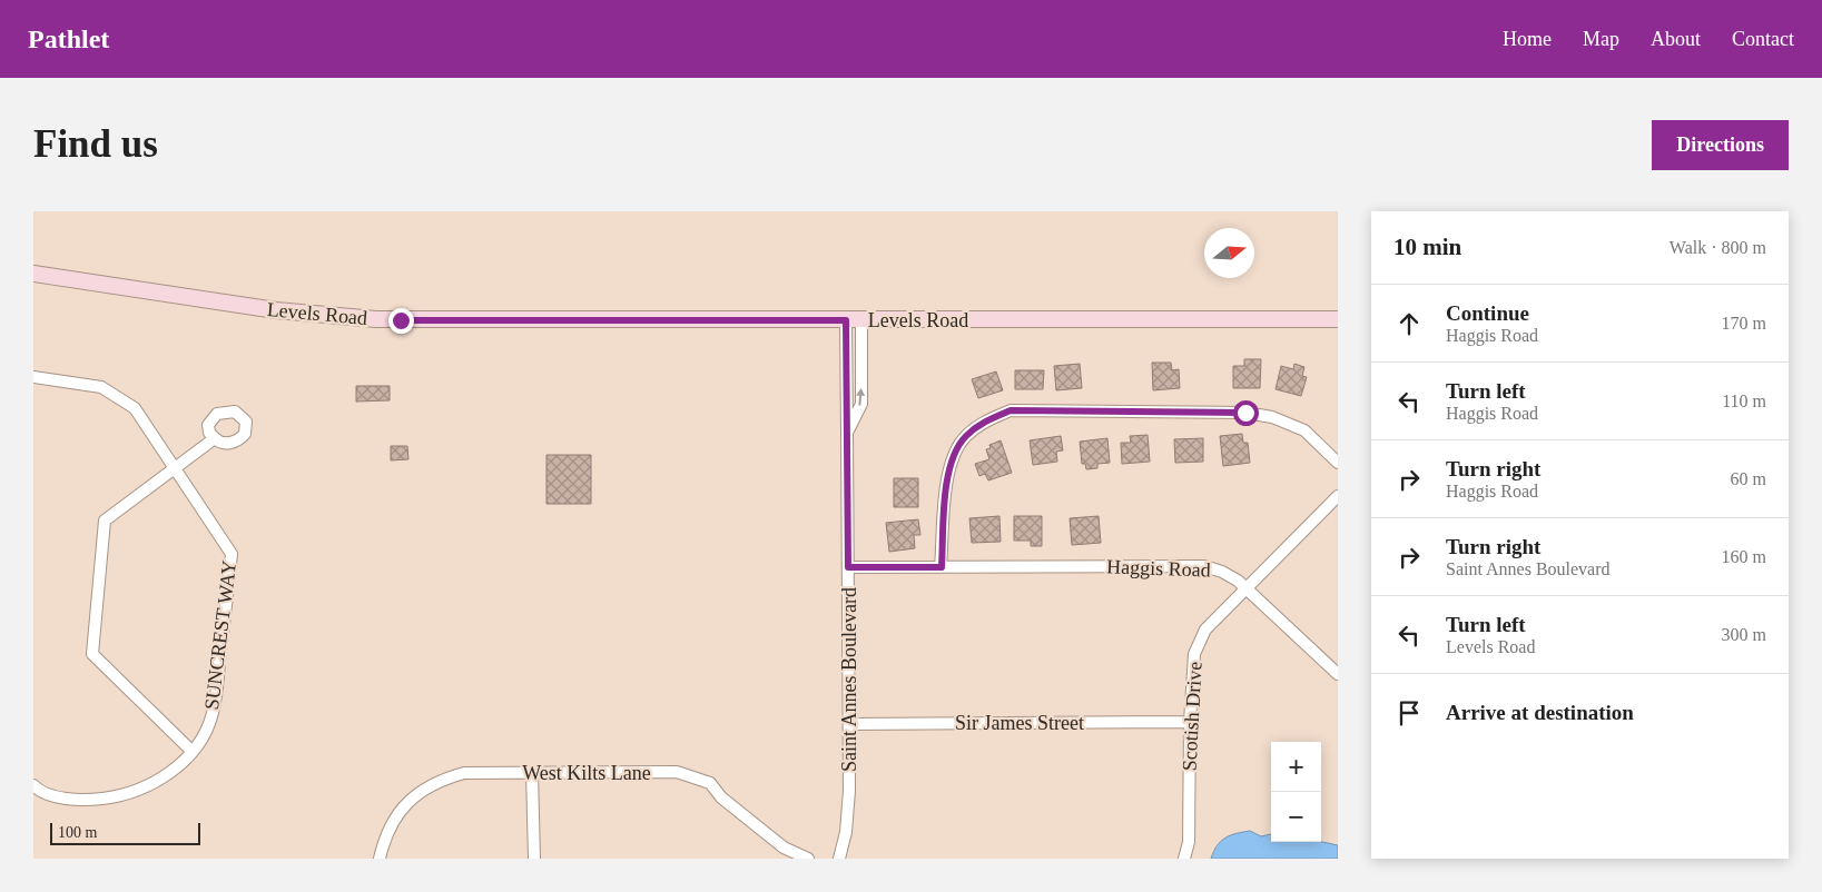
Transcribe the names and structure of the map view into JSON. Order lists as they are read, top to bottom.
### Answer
{
  "streets": {
    "main road": ["Levels Road"],
    "street": [
      "Haggis Road",
      "SUNCREST WAY",
      "Saint Annes Boulevard",
      "Scotish Drive",
      "Sir James Street",
      "West Kilts Lane"
    ]
  },
  "crossings": [
    ["Levels Road", "Saint Annes Boulevard"],
    ["Haggis Road", "Saint Annes Boulevard"],
    ["Haggis Road", "Scotish Drive"],
    ["Saint Annes Boulevard", "Sir James Street"],
    ["Scotish Drive", "Sir James Street"]
  ],
  "scale_bar": "100 m",
  "north": "right",
  "page": {
    "header": "Pathlet",
    "nav": [
      "Home",
      "Map",
      "About",
      "Contact"
    ],
    "buttons": "Directions",
    "title": "Find us",
    "heading": ["10 min", "Walk · 800 m"],
    "list": [
      ["Continue", "Haggis Road", "170 m"],
      ["Turn left", "Haggis Road", "110 m"],
      ["Turn right", "Haggis Road", "60 m"],
      ["Turn right", "Saint Annes Boulevard", "160 m"],
      ["Turn left", "Levels Road", "300 m"],
      "Arrive at destination"
    ],
    "map_buttons": ["+", "−"],
    "scale": "100 m"
  }
}
